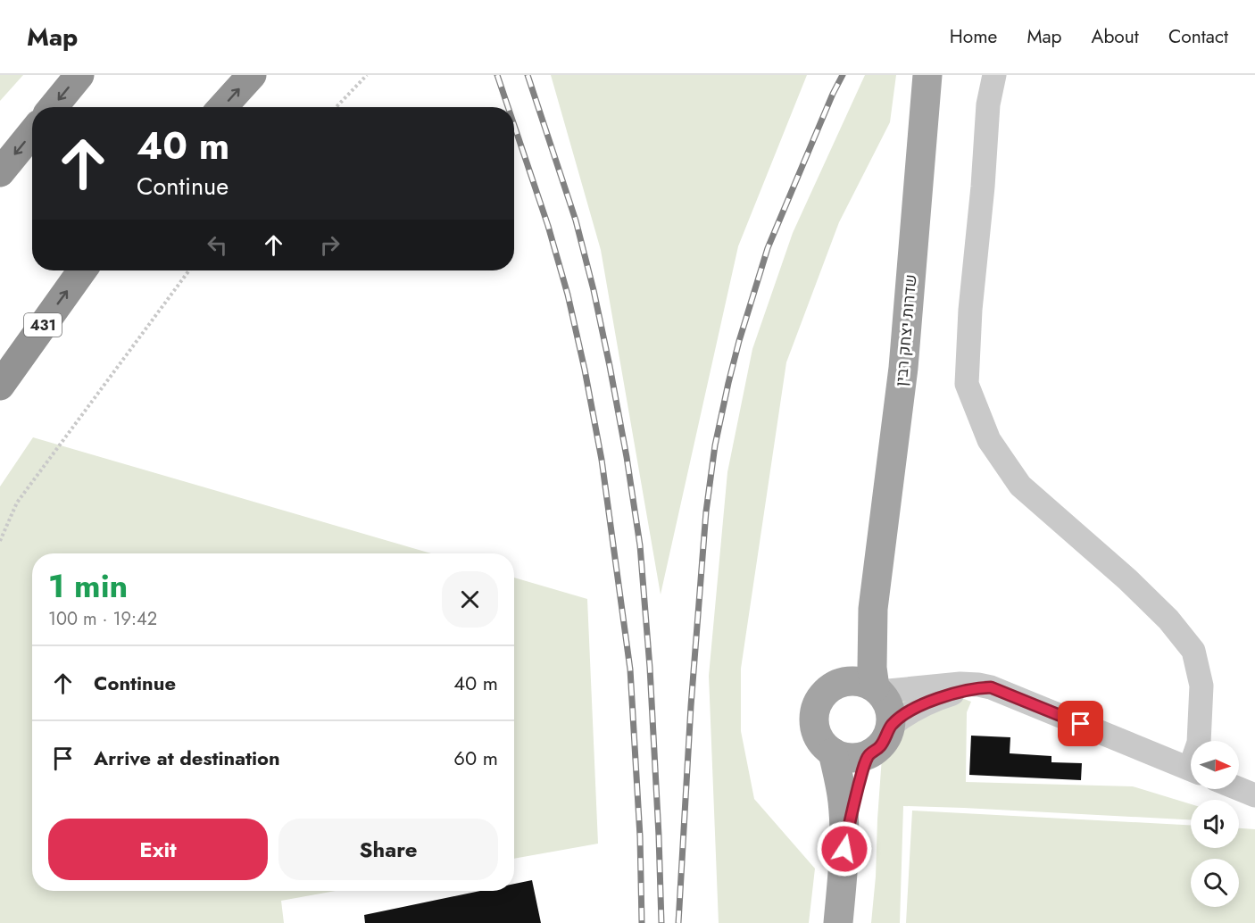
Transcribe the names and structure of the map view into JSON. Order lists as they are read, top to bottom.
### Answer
{
  "streets": {
    "highway": ["431"],
    "main road": ["שדרות יצחק רבין"]
  },
  "north": "right",
  "page": {
    "header": "Map",
    "nav": [
      "Home",
      "Map",
      "About",
      "Contact"
    ],
    "turn": ["40 m", "Continue"],
    "heading": ["1 min", "100 m · 19:42"],
    "list": [
      {
        "name": "Continue",
        "value": "40 m"
      },
      {
        "name": "Arrive at destination",
        "value": "60 m"
      }
    ],
    "buttons": ["Exit", "Share"]
  }
}
